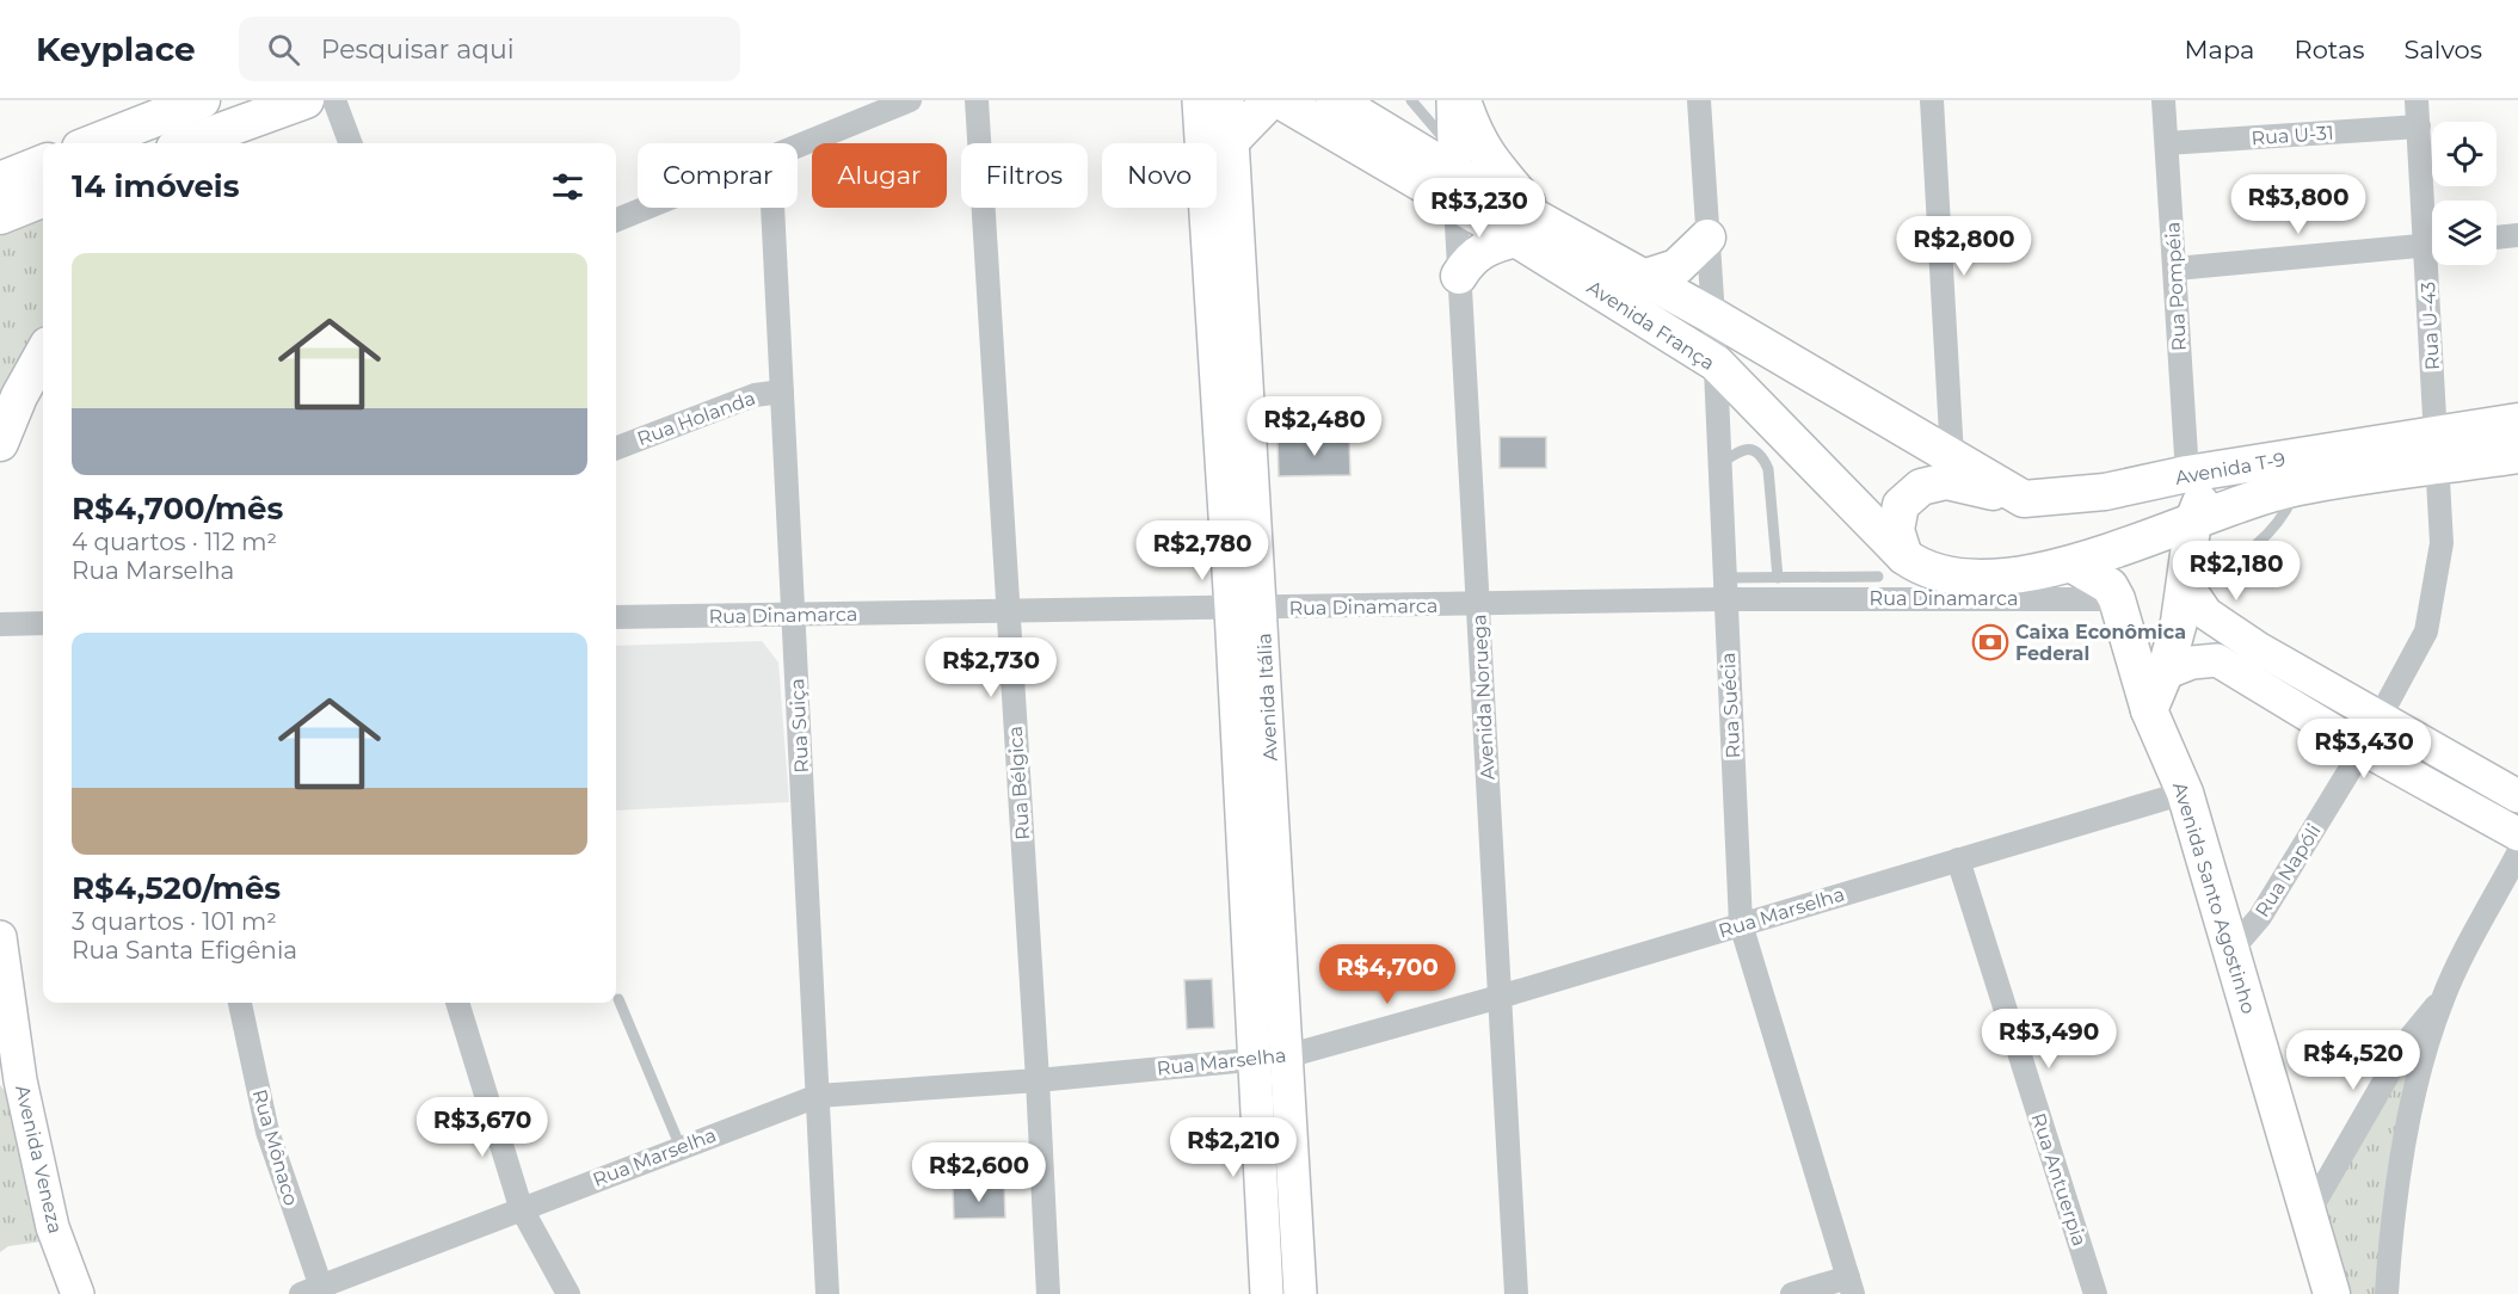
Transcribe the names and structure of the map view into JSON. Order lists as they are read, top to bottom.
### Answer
{
  "streets": {
    "main road": [
      "Avenida França",
      "Avenida T-9",
      "Avenida Itália",
      "Avenida Noruega",
      "Avenida Santo Agostinho",
      "Avenida Veneza"
    ],
    "street": [
      "Rua U-31",
      "Rua Pompéia",
      "Rua U-43",
      "Rua Holanda",
      "Rua Dinamarca",
      "Rua Suécia",
      "Rua Suiça",
      "Rua Bélgica",
      "Rua Napóli",
      "Rua Marselha",
      "Rua Mônaco",
      "Rua Antuerpia"
    ]
  },
  "crossings": [
    ["Rua U-31", "Rua Pompéia"],
    ["Rua U-31", "Rua U-43"],
    ["Rua Pompéia", "Avenida T-9"],
    ["Avenida França", "Avenida T-9"],
    ["Avenida França", "Avenida Noruega"],
    ["Avenida França", "Rua Suécia"],
    ["Avenida França", "Avenida Santo Agostinho"],
    ["Rua U-43", "Avenida T-9"],
    ["Rua U-43", "Rua Napóli"],
    ["Rua Holanda", "Rua Suiça"],
    ["Avenida T-9", "Rua Napóli"],
    ["Avenida T-9", "Avenida Santo Agostinho"],
    ["Rua Dinamarca", "Avenida Itália"],
    ["Rua Dinamarca", "Avenida Noruega"],
    ["Rua Dinamarca", "Rua Suécia"],
    ["Rua Dinamarca", "Rua Suiça"],
    ["Rua Dinamarca", "Rua Bélgica"],
    ["Rua Dinamarca", "Avenida Santo Agostinho"],
    ["Avenida Itália", "Rua Marselha"],
    ["Avenida Noruega", "Rua Marselha"],
    ["Rua Suécia", "Rua Marselha"],
    ["Rua Suiça", "Rua Marselha"],
    ["Rua Bélgica", "Rua Marselha"],
    ["Rua Napóli", "Avenida Santo Agostinho"],
    ["Avenida Santo Agostinho", "Rua Marselha"],
    ["Rua Marselha", "Rua Mônaco"],
    ["Rua Marselha", "Rua Antuerpia"]
  ],
  "places": {
    "bank": ["Caixa Econômica Federal"]
  },
  "page": {
    "header": "Keyplace",
    "search": "Pesquisar aqui",
    "nav": ["Mapa", "Rotas", "Salvos"],
    "chip": [
      "Comprar",
      "Alugar",
      "Filtros",
      "Novo"
    ],
    "heading": "14 imóveis",
    "price": [
      "R$3,800",
      "R$3,230",
      "R$2,800",
      "R$2,480",
      "R$2,780",
      "R$2,180",
      "R$2,730",
      "R$3,430",
      "R$4,700",
      "R$3,490",
      "R$4,520",
      "R$3,670",
      "R$2,210",
      "R$2,600"
    ],
    "list": [
      {
        "name": "R$4,700/mês",
        "note": "4 quartos · 112 m² · Rua Marselha"
      },
      {
        "name": "R$4,520/mês",
        "note": "3 quartos · 101 m² · Rua Santa Efigênia"
      }
    ]
  }
}
